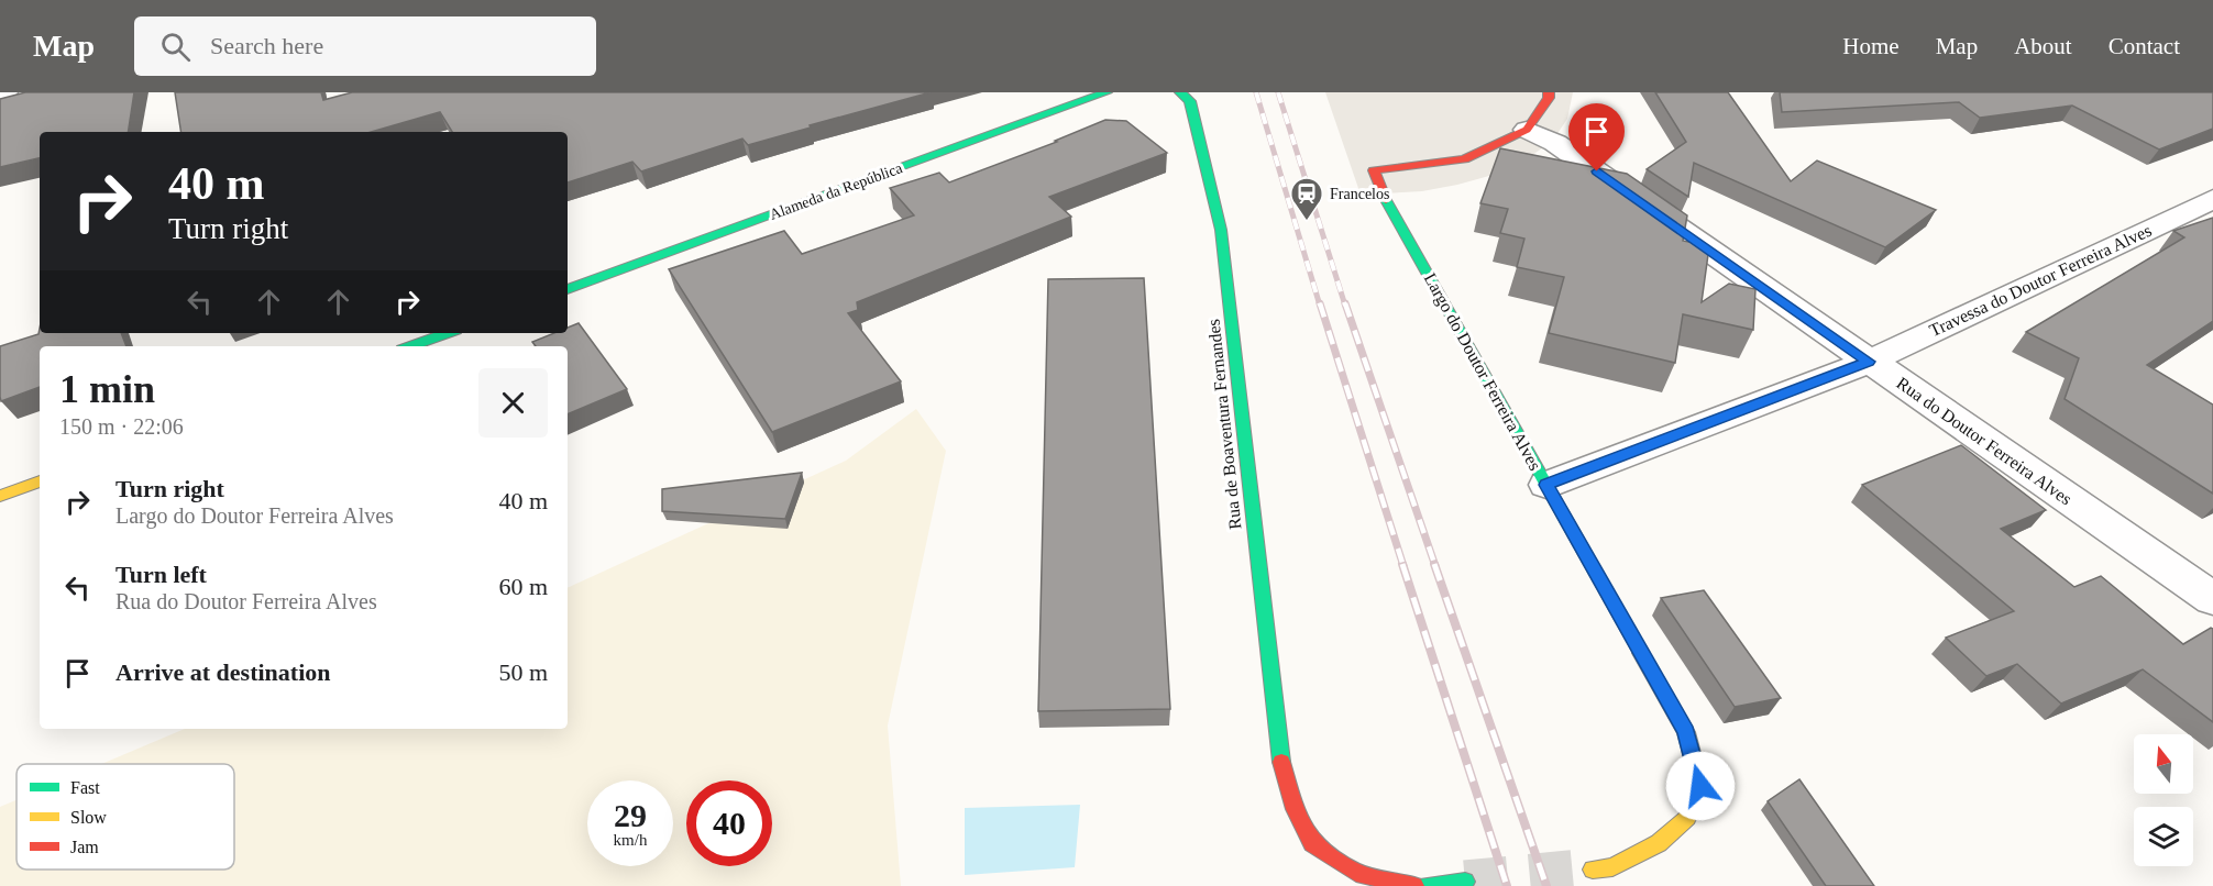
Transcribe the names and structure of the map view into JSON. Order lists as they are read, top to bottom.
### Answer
{
  "streets": {
    "street": [
      "Alameda da República",
      "Travessa do Doutor Ferreira Alves",
      "Largo do Doutor Ferreira Alves",
      "Rua de Boaventura Fernandes",
      "Rua do Doutor Ferreira Alves"
    ]
  },
  "crossings": [
    ["Travessa do Doutor Ferreira Alves", "Largo do Doutor Ferreira Alves"],
    ["Travessa do Doutor Ferreira Alves", "Rua do Doutor Ferreira Alves"],
    ["Largo do Doutor Ferreira Alves", "Rua do Doutor Ferreira Alves"]
  ],
  "places": {
    "station": ["Francelos"]
  },
  "legend": ["Fast", "Slow", "Jam"],
  "north": "top",
  "page": {
    "header": "Map",
    "search": "Search here",
    "nav": [
      "Home",
      "Map",
      "About",
      "Contact"
    ],
    "turn": ["40 m", "Turn right"],
    "heading": ["1 min", "150 m · 22:06"],
    "list": [
      {
        "name": "Turn right",
        "note": "Largo do Doutor Ferreira Alves",
        "value": "40 m"
      },
      {
        "name": "Turn left",
        "note": "Rua do Doutor Ferreira Alves",
        "value": "60 m"
      },
      {
        "name": "Arrive at destination",
        "value": "50 m"
      }
    ],
    "speed": "29 km/h",
    "limit": "40"
  }
}
